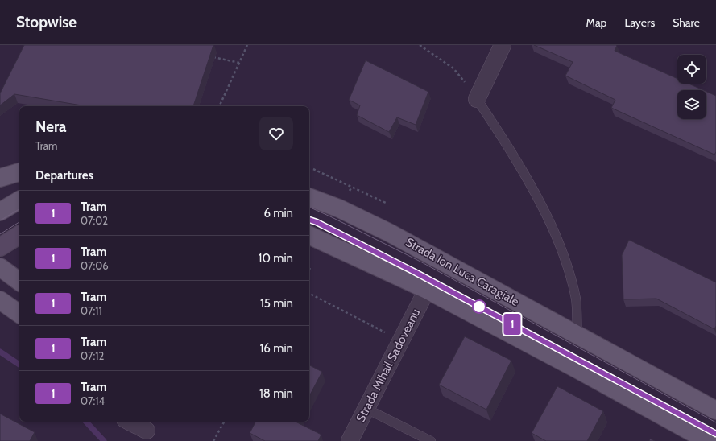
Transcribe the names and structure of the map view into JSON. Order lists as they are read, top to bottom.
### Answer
{
  "streets": {
    "main road": ["Strada Ion Luca Caragiale"],
    "street": ["Strada Mihail Sadoveanu"]
  },
  "lines": ["tram line 1"],
  "page": {
    "header": "Stopwise",
    "nav": ["Map", "Layers", "Share"],
    "on_map": "1",
    "heading": [
      ["Nera", "Tram"],
      "Departures"
    ],
    "list": [
      {
        "mark": "1",
        "name": "Tram",
        "note": "07:02",
        "value": "6 min"
      },
      {
        "mark": "1",
        "name": "Tram",
        "note": "07:06",
        "value": "10 min"
      },
      {
        "mark": "1",
        "name": "Tram",
        "note": "07:11",
        "value": "15 min"
      },
      {
        "mark": "1",
        "name": "Tram",
        "note": "07:12",
        "value": "16 min"
      },
      {
        "mark": "1",
        "name": "Tram",
        "note": "07:14",
        "value": "18 min"
      }
    ]
  }
}
